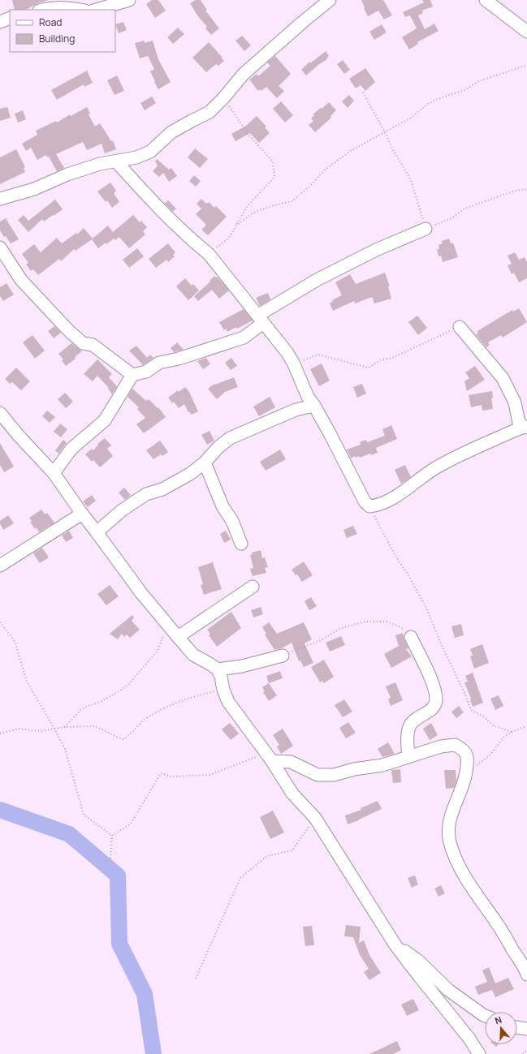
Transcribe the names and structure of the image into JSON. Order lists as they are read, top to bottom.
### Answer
{
  "legend": ["Road", "Building"],
  "north": "top"
}
